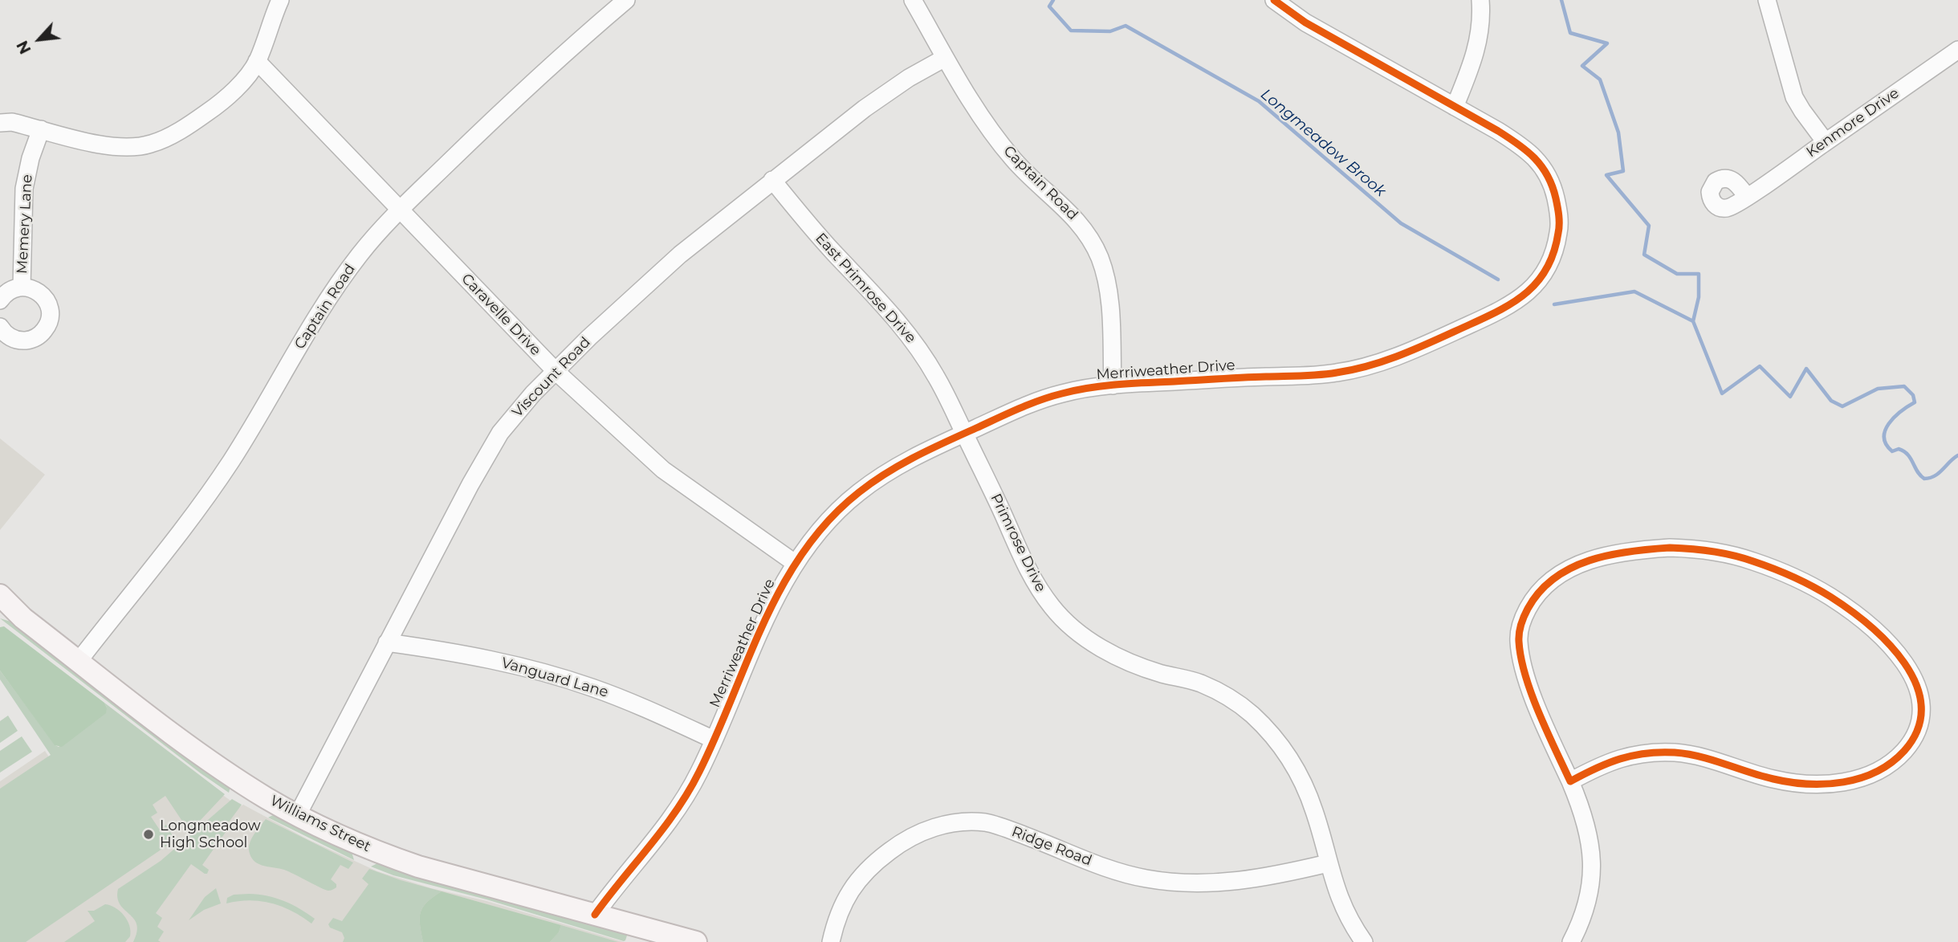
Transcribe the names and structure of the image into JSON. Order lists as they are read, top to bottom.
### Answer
{
  "streets": {
    "main road": ["Williams Street"],
    "street": [
      "Kenmore Drive",
      "Captain Road",
      "Memery Lane",
      "East Primrose Drive",
      "Caravelle Drive",
      "Merriweather Drive",
      "Viscount Road",
      "Primrose Drive",
      "Vanguard Lane",
      "Ridge Road"
    ]
  },
  "crossings": [
    ["Captain Road", "Caravelle Drive"],
    ["Captain Road", "Merriweather Drive"],
    ["Captain Road", "Viscount Road"],
    ["Captain Road", "Williams Street"],
    ["East Primrose Drive", "Merriweather Drive"],
    ["East Primrose Drive", "Viscount Road"],
    ["East Primrose Drive", "Primrose Drive"],
    ["Caravelle Drive", "Merriweather Drive"],
    ["Caravelle Drive", "Viscount Road"],
    ["Merriweather Drive", "Primrose Drive"],
    ["Merriweather Drive", "Vanguard Lane"],
    ["Merriweather Drive", "Williams Street"],
    ["Viscount Road", "Vanguard Lane"],
    ["Viscount Road", "Williams Street"],
    ["Primrose Drive", "Ridge Road"]
  ],
  "water": ["Longmeadow Brook"],
  "places": ["Longmeadow High School"],
  "north": "bottom left"
}
